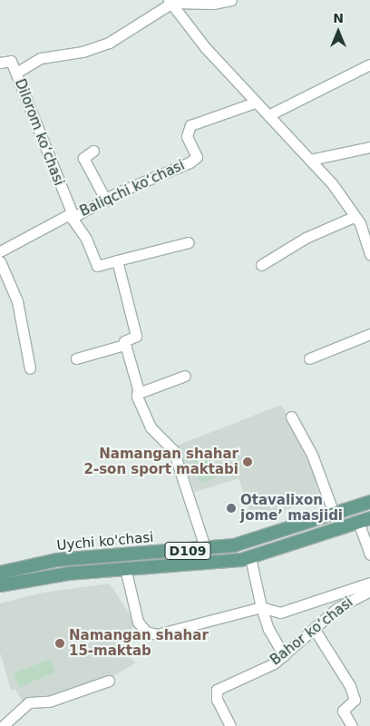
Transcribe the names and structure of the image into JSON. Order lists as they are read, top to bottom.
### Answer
{
  "streets": {
    "main road": ["Uychi ko'chasi", "D109"],
    "street": ["Dilorom koʻchasi", "Baliqchi koʻchasi", "Bahor koʻchasi"]
  },
  "crossings": [
    ["Dilorom koʻchasi", "Baliqchi koʻchasi"]
  ],
  "places": ["Namangan shahar 2-son sport maktabi", "Otavalixon jome’ masjidi", "Namangan shahar 15-maktab"],
  "north": "top"
}
